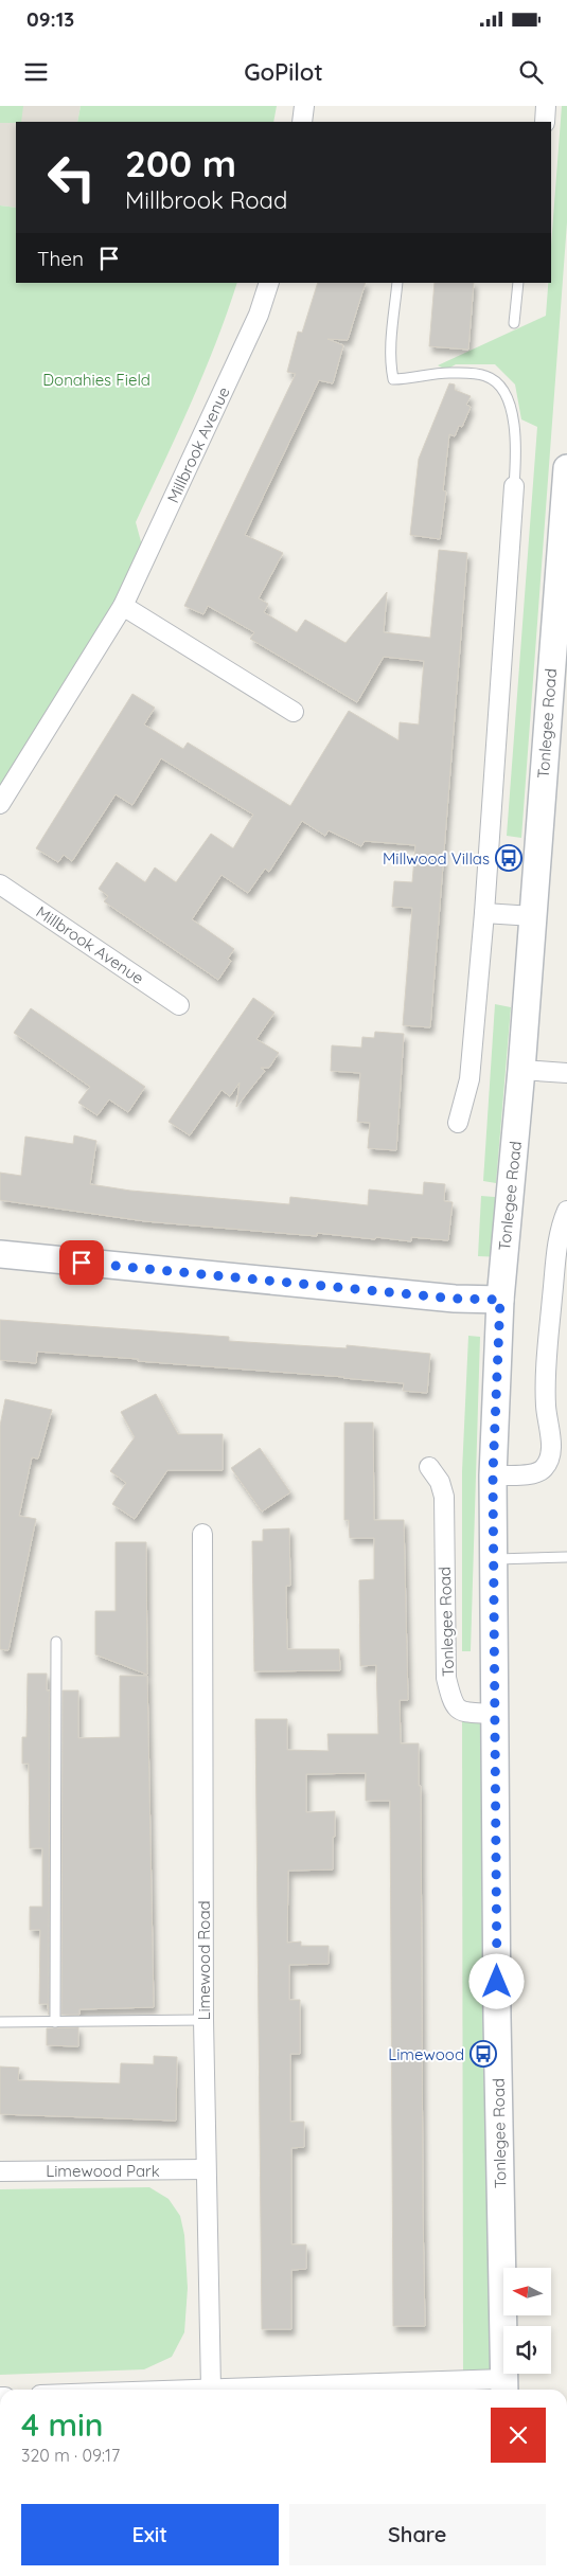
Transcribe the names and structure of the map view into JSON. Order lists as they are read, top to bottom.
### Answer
{
  "streets": {
    "main road": ["Tonlegee Road"],
    "street": ["Millbrook Avenue", "Limewood Road", "Limewood Park"]
  },
  "crossings": [
    ["Limewood Road", "Limewood Park"]
  ],
  "parks": ["Donahies Field"],
  "places": {
    "bus stop": ["Millwood Villas", "Limewood"]
  },
  "north": "left",
  "page": {
    "status": "09:13",
    "header": "GoPilot",
    "turn": ["200 m", "Millbrook Road"],
    "then": "Then",
    "heading": ["4 min", "320 m · 09:17"],
    "buttons": ["Exit", "Share"]
  }
}
